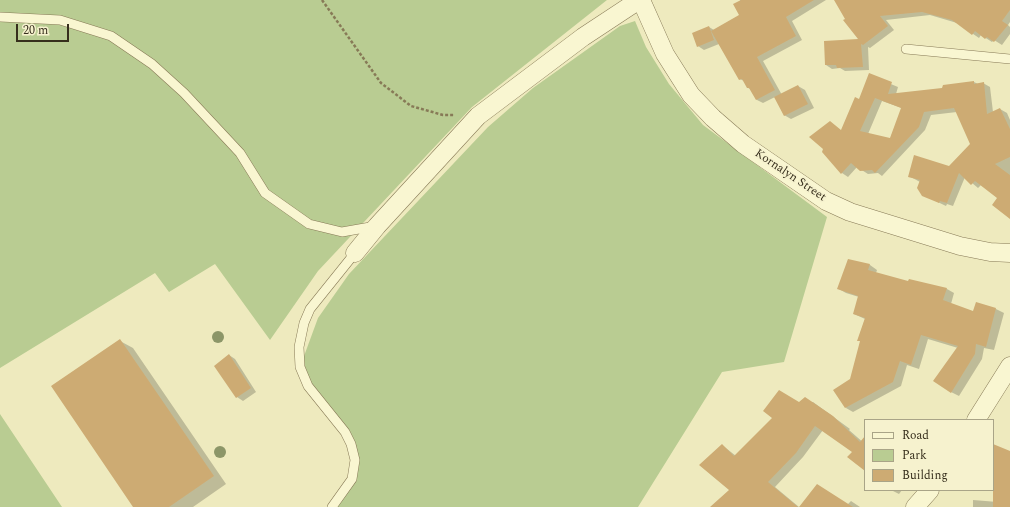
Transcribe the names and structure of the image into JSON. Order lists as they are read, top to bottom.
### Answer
{
  "streets": {
    "street": ["Kornalyn Street"]
  },
  "legend": ["Road", "Park", "Building"],
  "scale_bar": "20 m"
}
